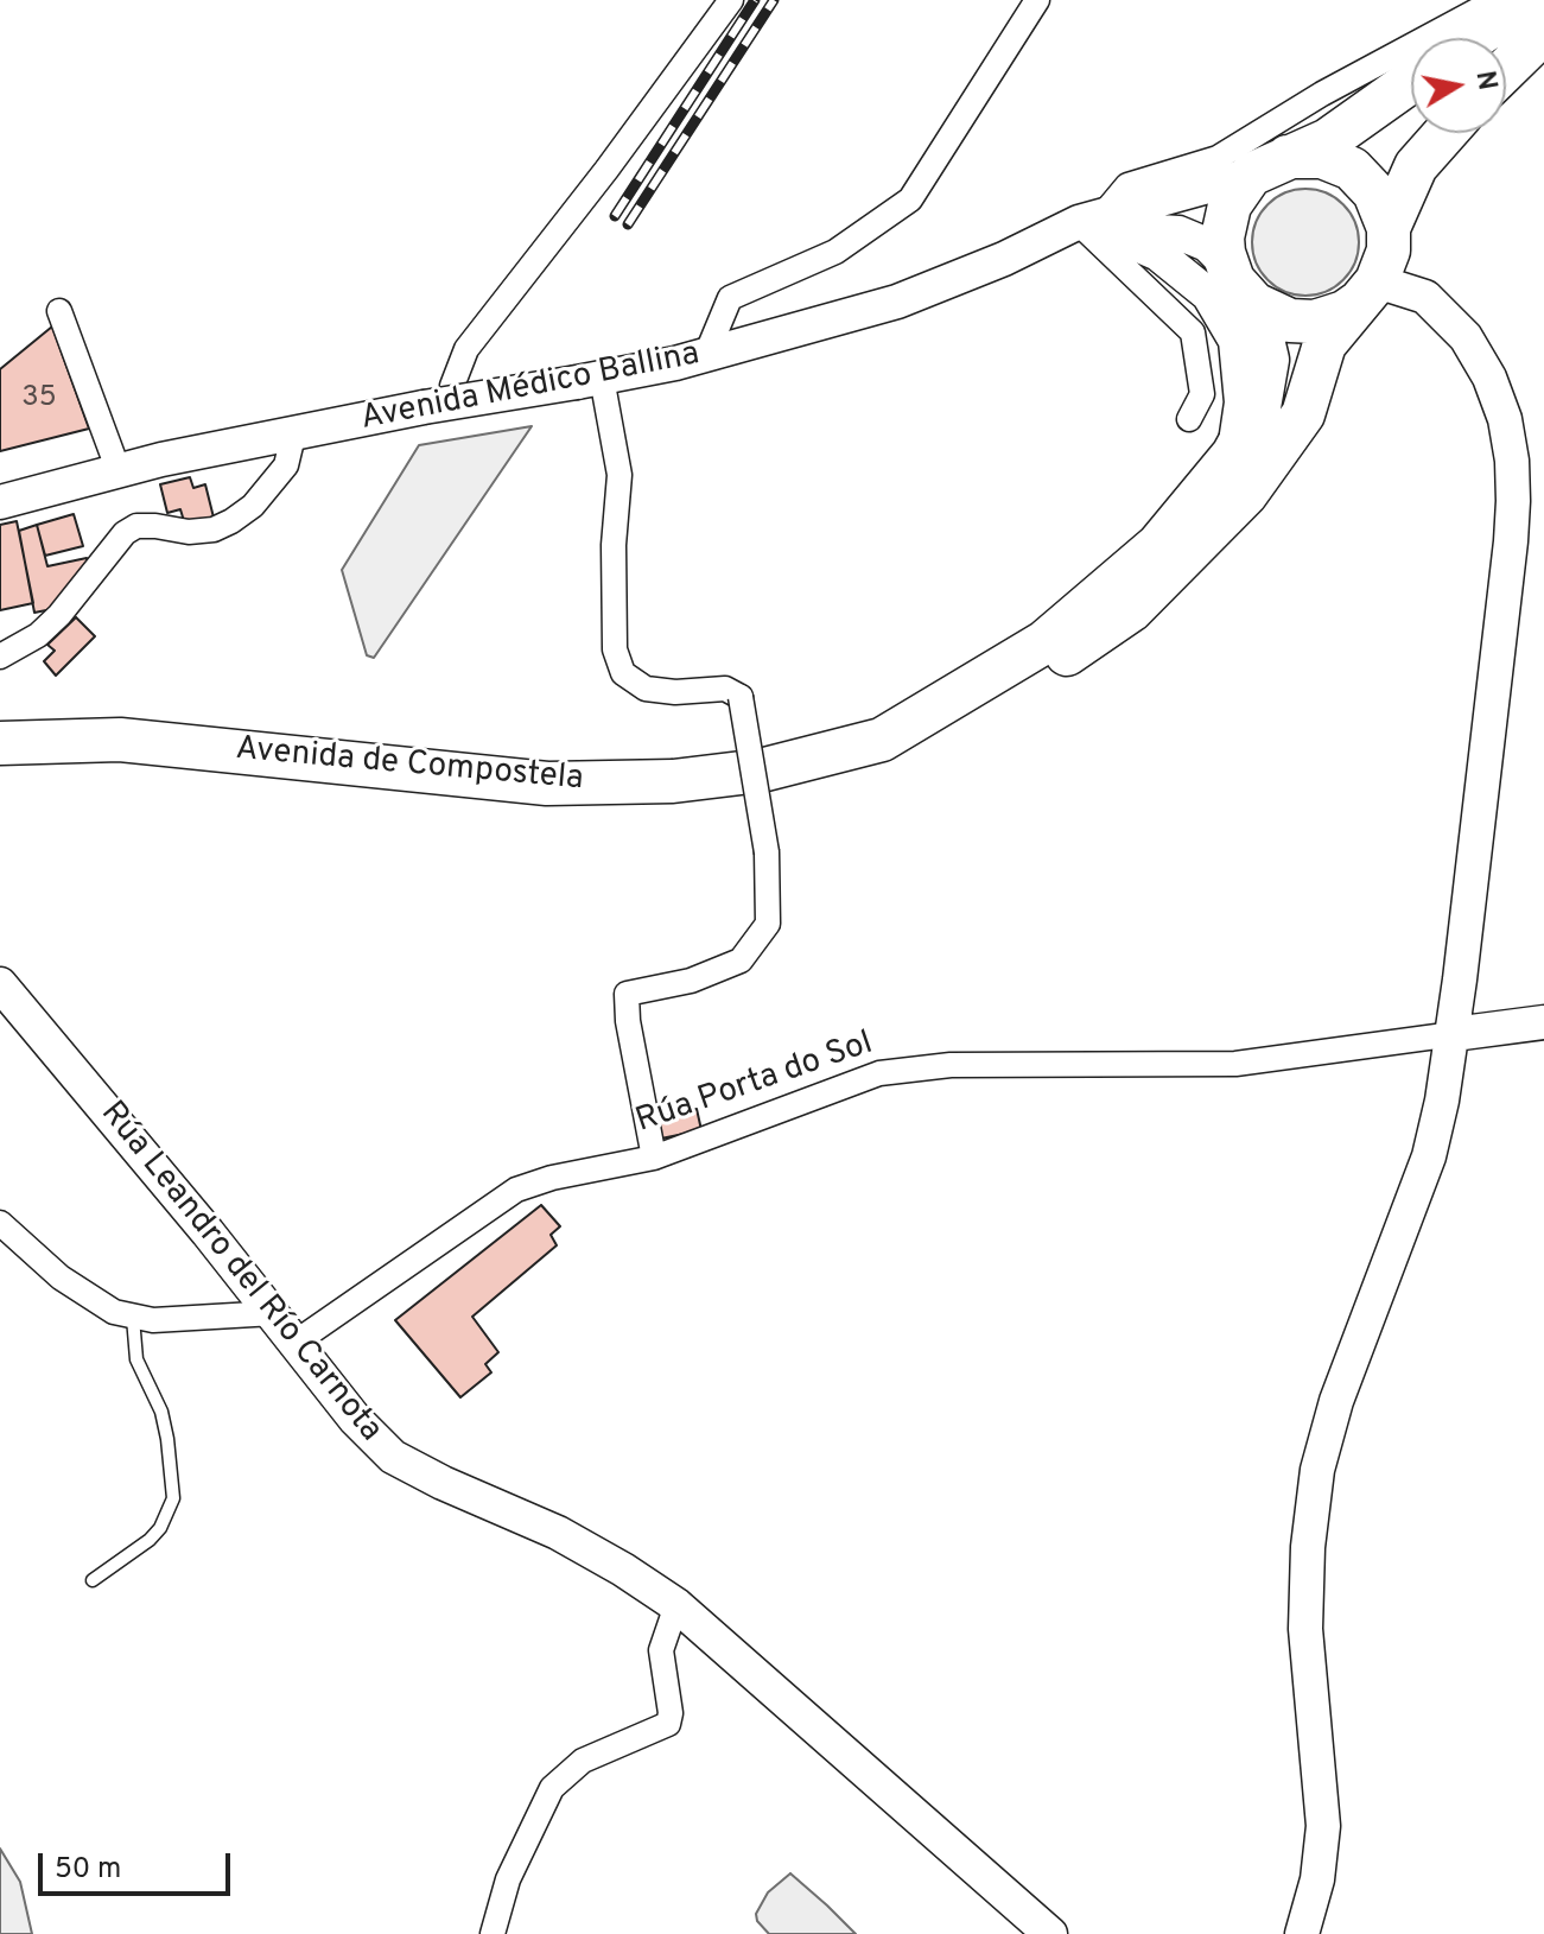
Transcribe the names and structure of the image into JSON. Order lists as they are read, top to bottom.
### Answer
{
  "streets": {
    "highway": ["Avenida de Compostela"],
    "street": ["Avenida Médico Ballina", "Rúa Porta do Sol", "Rúa Leandro del Río Carnota"]
  },
  "crossings": [
    ["Avenida Médico Ballina", "Avenida de Compostela"],
    ["Rúa Porta do Sol", "Rúa Leandro del Río Carnota"]
  ],
  "house_numbers": ["35"],
  "scale_bar": "50 m",
  "north": "right"
}
